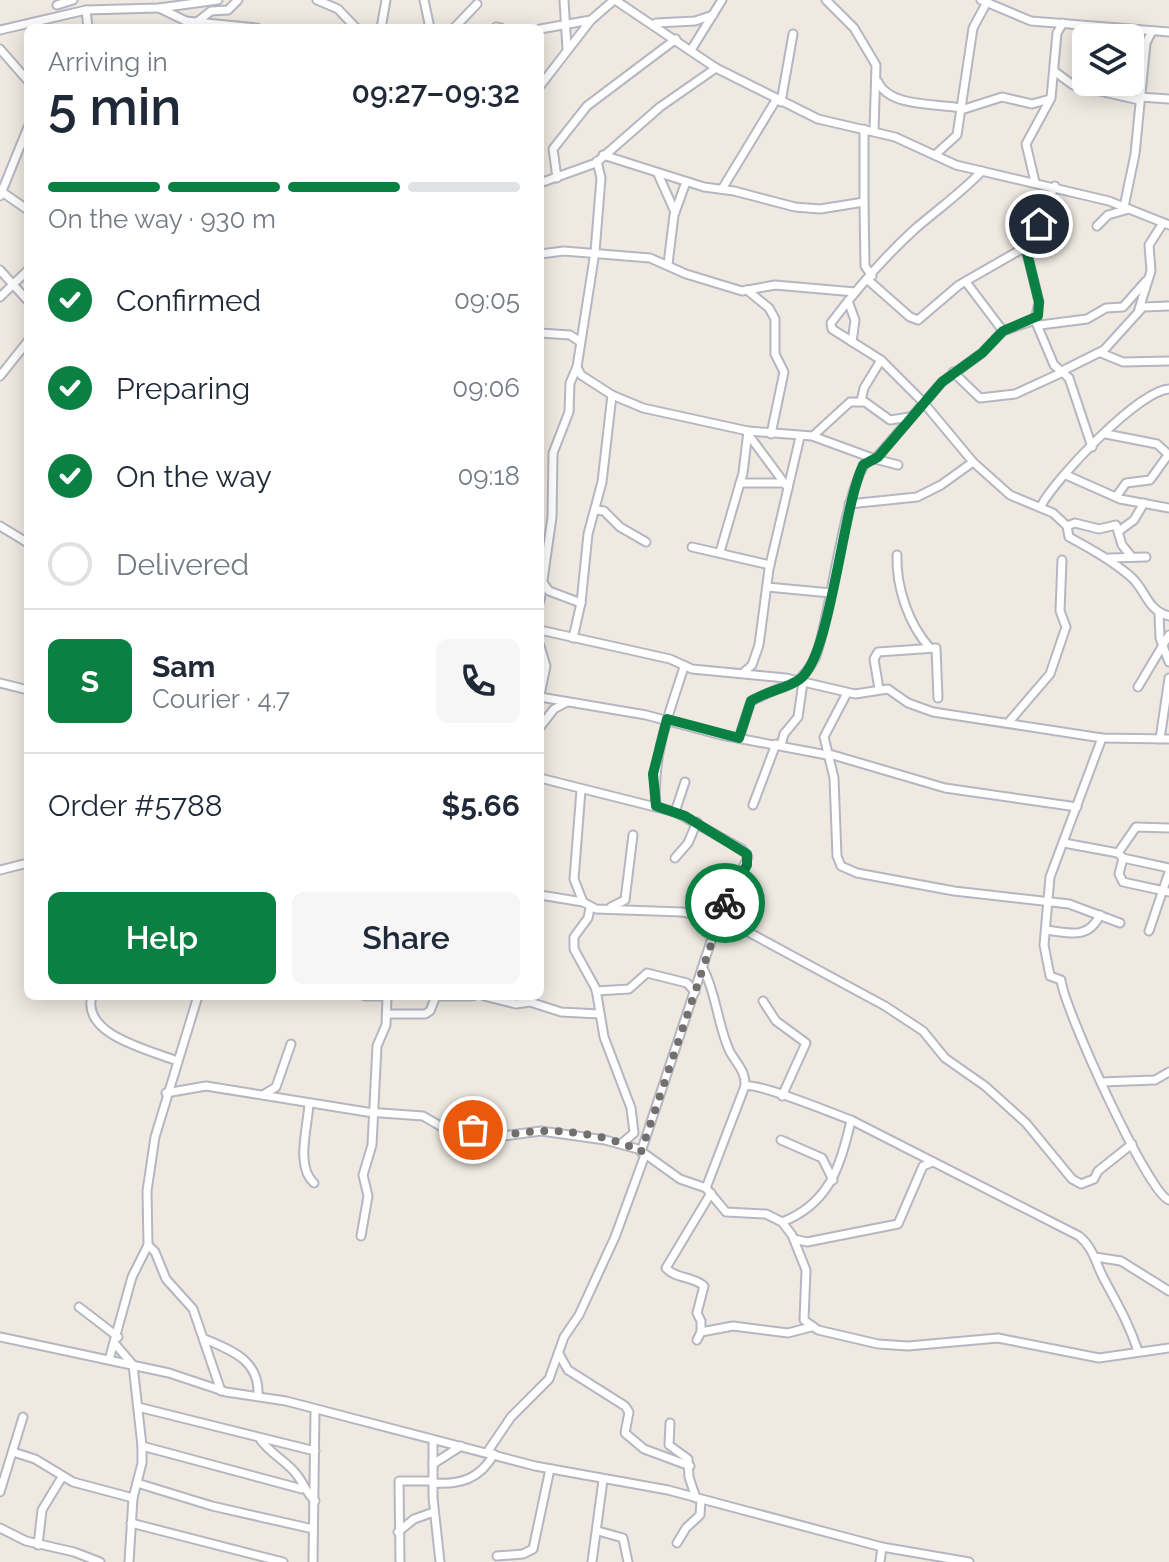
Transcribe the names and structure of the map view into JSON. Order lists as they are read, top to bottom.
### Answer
{
  "page": {
    "heading": ["5 min", "Arriving in", "09:27–09:32"],
    "panel": [
      "Sam",
      "Courier · 4.7",
      "Order #5788",
      "$5.66"
    ],
    "bar": "On the way · 930 m",
    "list": [
      ["Confirmed", "09:05"],
      ["Preparing", "09:06"],
      ["On the way", "09:18"],
      "Delivered"
    ],
    "round": "S",
    "buttons": ["Help", "Share"]
  }
}
